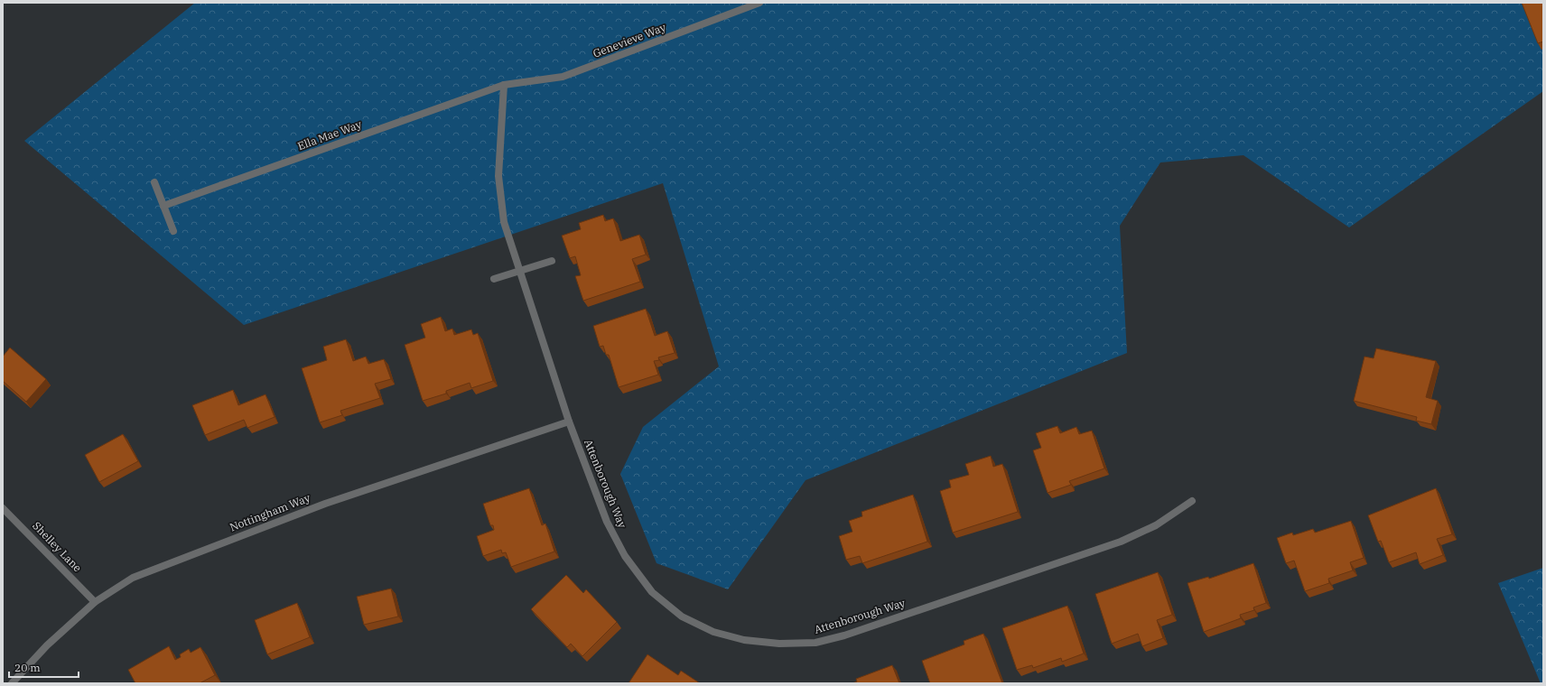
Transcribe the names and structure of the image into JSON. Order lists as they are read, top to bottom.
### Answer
{
  "streets": {
    "street": [
      "Genevieve Way",
      "Ella Mae Way",
      "Attenborough Way",
      "Nottingham Way",
      "Shelley Lane"
    ]
  },
  "crossings": [
    ["Genevieve Way", "Ella Mae Way"],
    ["Genevieve Way", "Attenborough Way"],
    ["Ella Mae Way", "Attenborough Way"],
    ["Attenborough Way", "Nottingham Way"],
    ["Nottingham Way", "Shelley Lane"]
  ],
  "scale_bar": "20 m"
}
